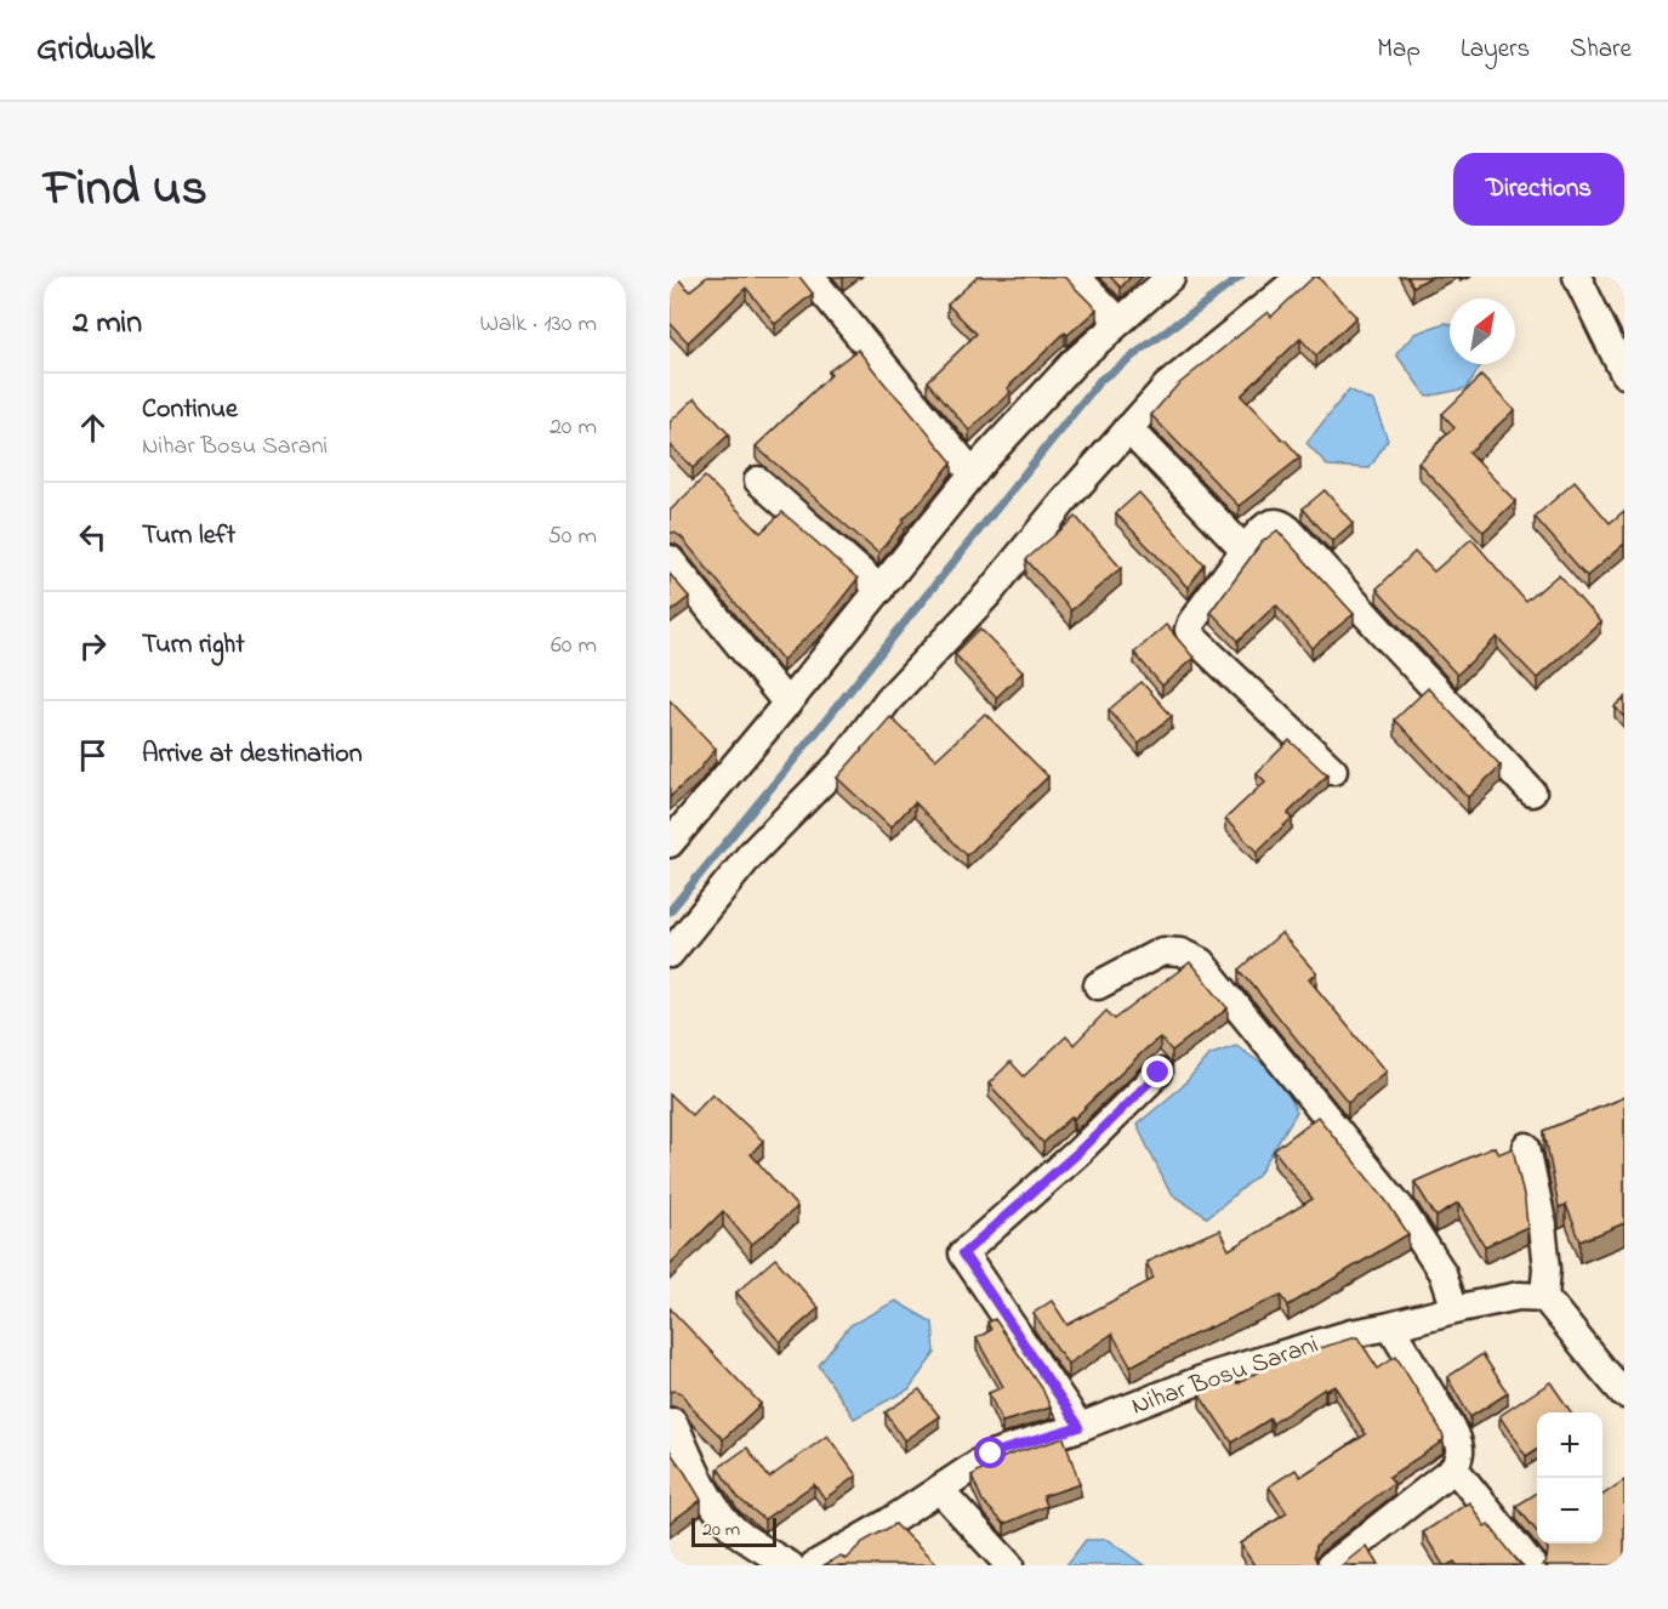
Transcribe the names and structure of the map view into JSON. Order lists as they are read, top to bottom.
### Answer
{
  "streets": {
    "street": ["Nihar Bosu Sarani"]
  },
  "scale_bar": "20 m",
  "north": "top right",
  "page": {
    "header": "Gridwalk",
    "nav": ["Map", "Layers", "Share"],
    "title": "Find us",
    "buttons": "Directions",
    "heading": ["2 min", "Walk · 130 m"],
    "list": [
      ["Continue", "Nihar Bosu Sarani", "20 m"],
      ["Turn left", "50 m"],
      ["Turn right", "60 m"],
      "Arrive at destination"
    ],
    "map_buttons": ["+", "−"],
    "scale": "20 m"
  }
}
